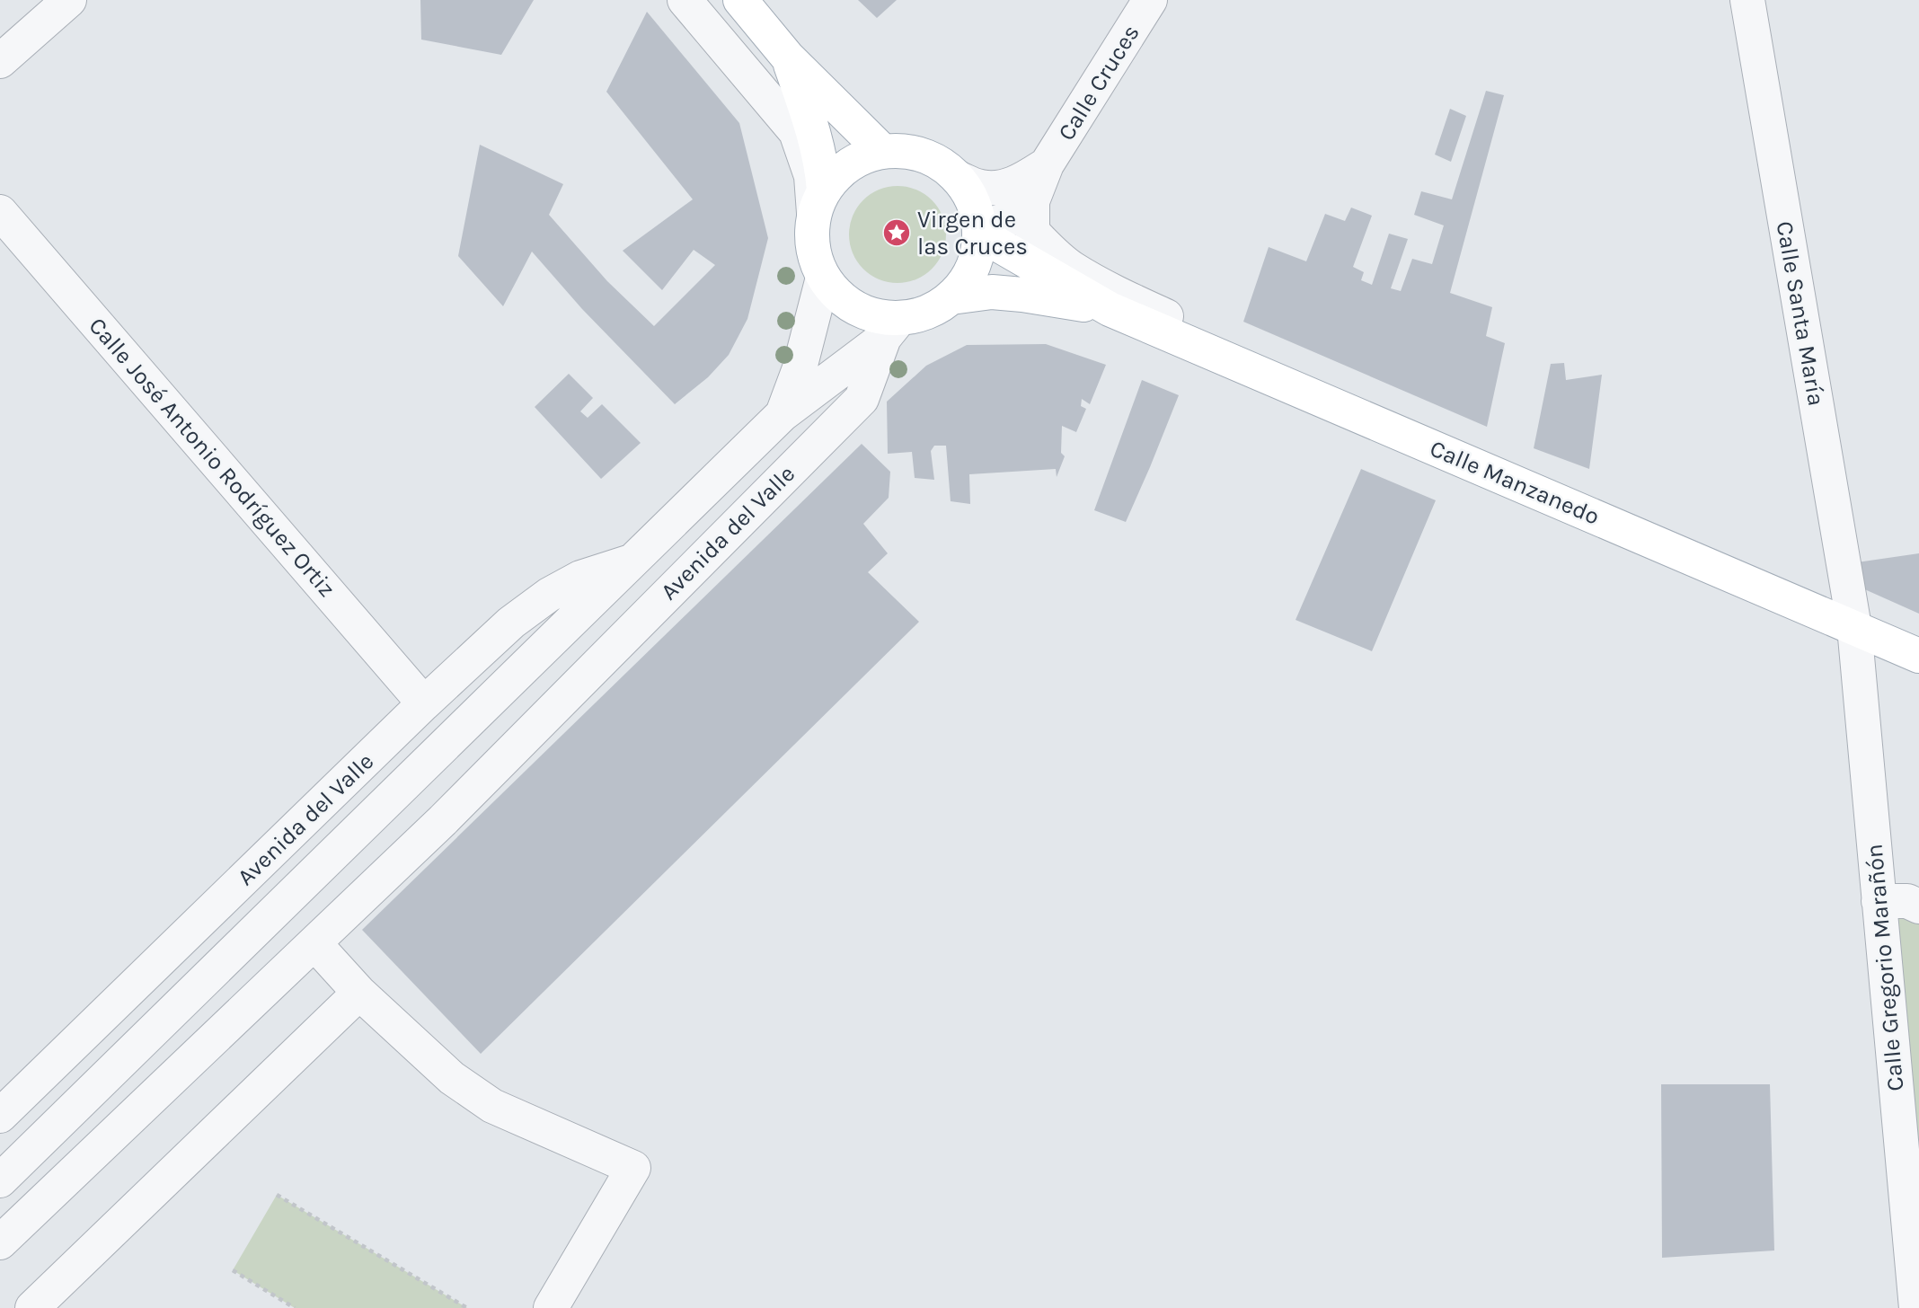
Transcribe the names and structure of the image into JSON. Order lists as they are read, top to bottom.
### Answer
{
  "streets": {
    "main road": ["Calle Manzanedo"],
    "street": [
      "Calle Cruces",
      "Calle Santa María",
      "Calle José Antonio Rodríguez Ortiz",
      "Avenida del Valle",
      "Calle Gregorio Marañón"
    ]
  },
  "crossings": [
    ["Calle Santa María", "Calle Manzanedo"],
    ["Calle Santa María", "Calle Gregorio Marañón"],
    ["Calle José Antonio Rodríguez Ortiz", "Avenida del Valle"],
    ["Calle Manzanedo", "Avenida del Valle"],
    ["Calle Manzanedo", "Calle Gregorio Marañón"]
  ],
  "places": {
    "place": ["Virgen de las Cruces"]
  }
}
